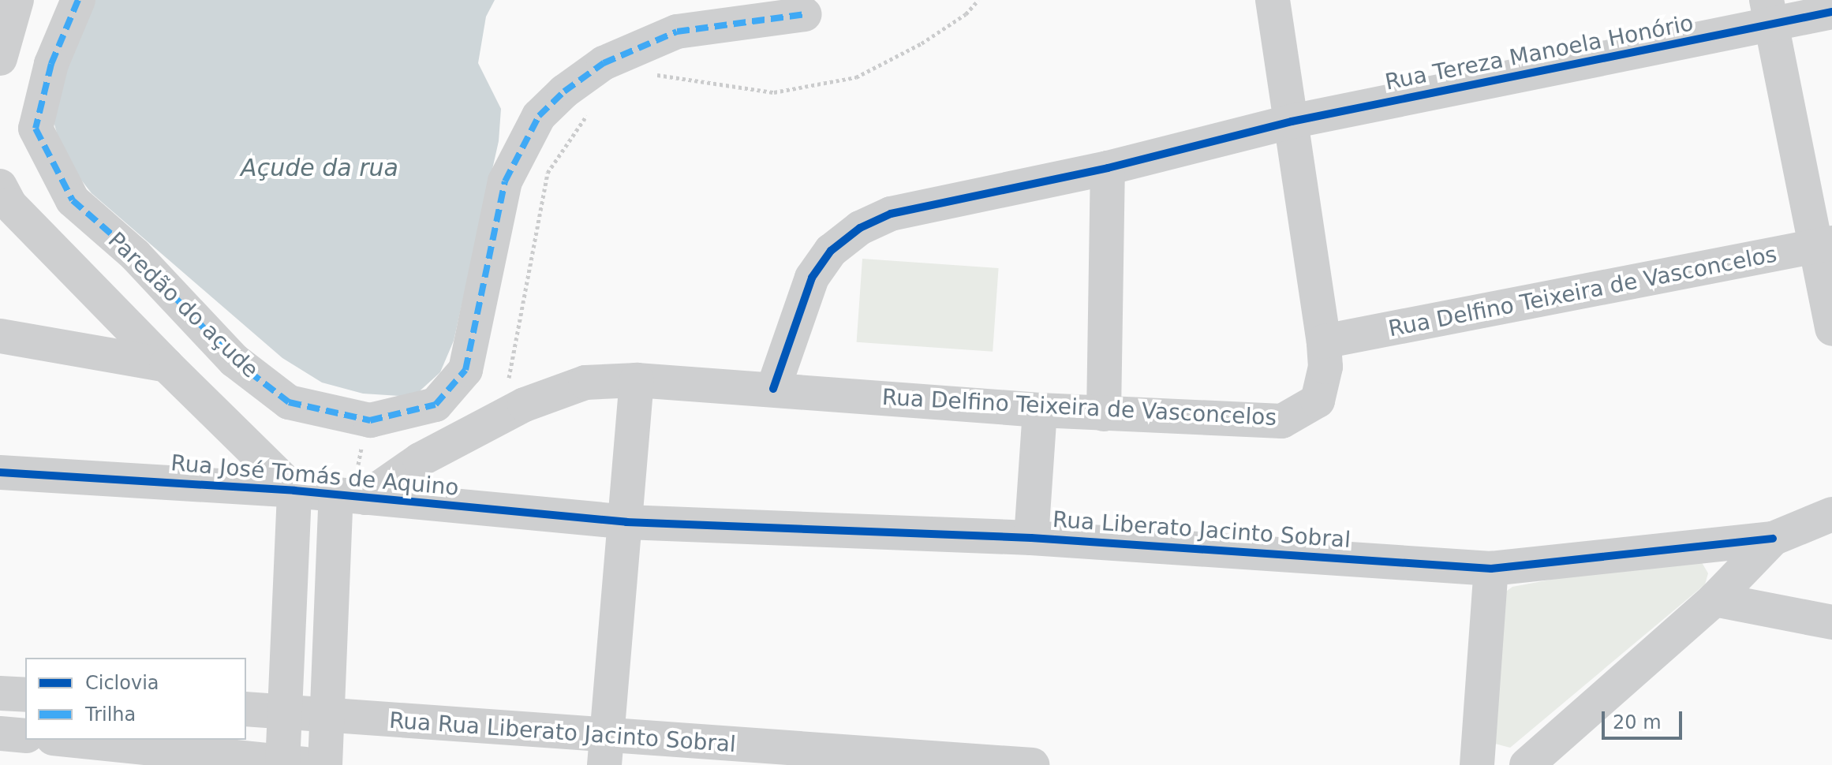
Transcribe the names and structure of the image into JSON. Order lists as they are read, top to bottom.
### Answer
{
  "streets": {
    "street": [
      "Rua Tereza Manoela Honório",
      "Rua Delfino Teixeira de Vasconcelos",
      "Paredão do açude",
      "Rua José Tomás de Aquino",
      "Rua Liberato Jacinto Sobral",
      "Rua Rua Liberato Jacinto Sobral"
    ]
  },
  "crossings": [
    ["Rua Tereza Manoela Honório", "Rua Delfino Teixeira de Vasconcelos"],
    ["Rua Delfino Teixeira de Vasconcelos", "Rua José Tomás de Aquino"],
    ["Rua José Tomás de Aquino", "Rua Liberato Jacinto Sobral"]
  ],
  "water": ["Açude da rua"],
  "legend": ["Ciclovia", "Trilha"],
  "scale_bar": "20 m"
}
